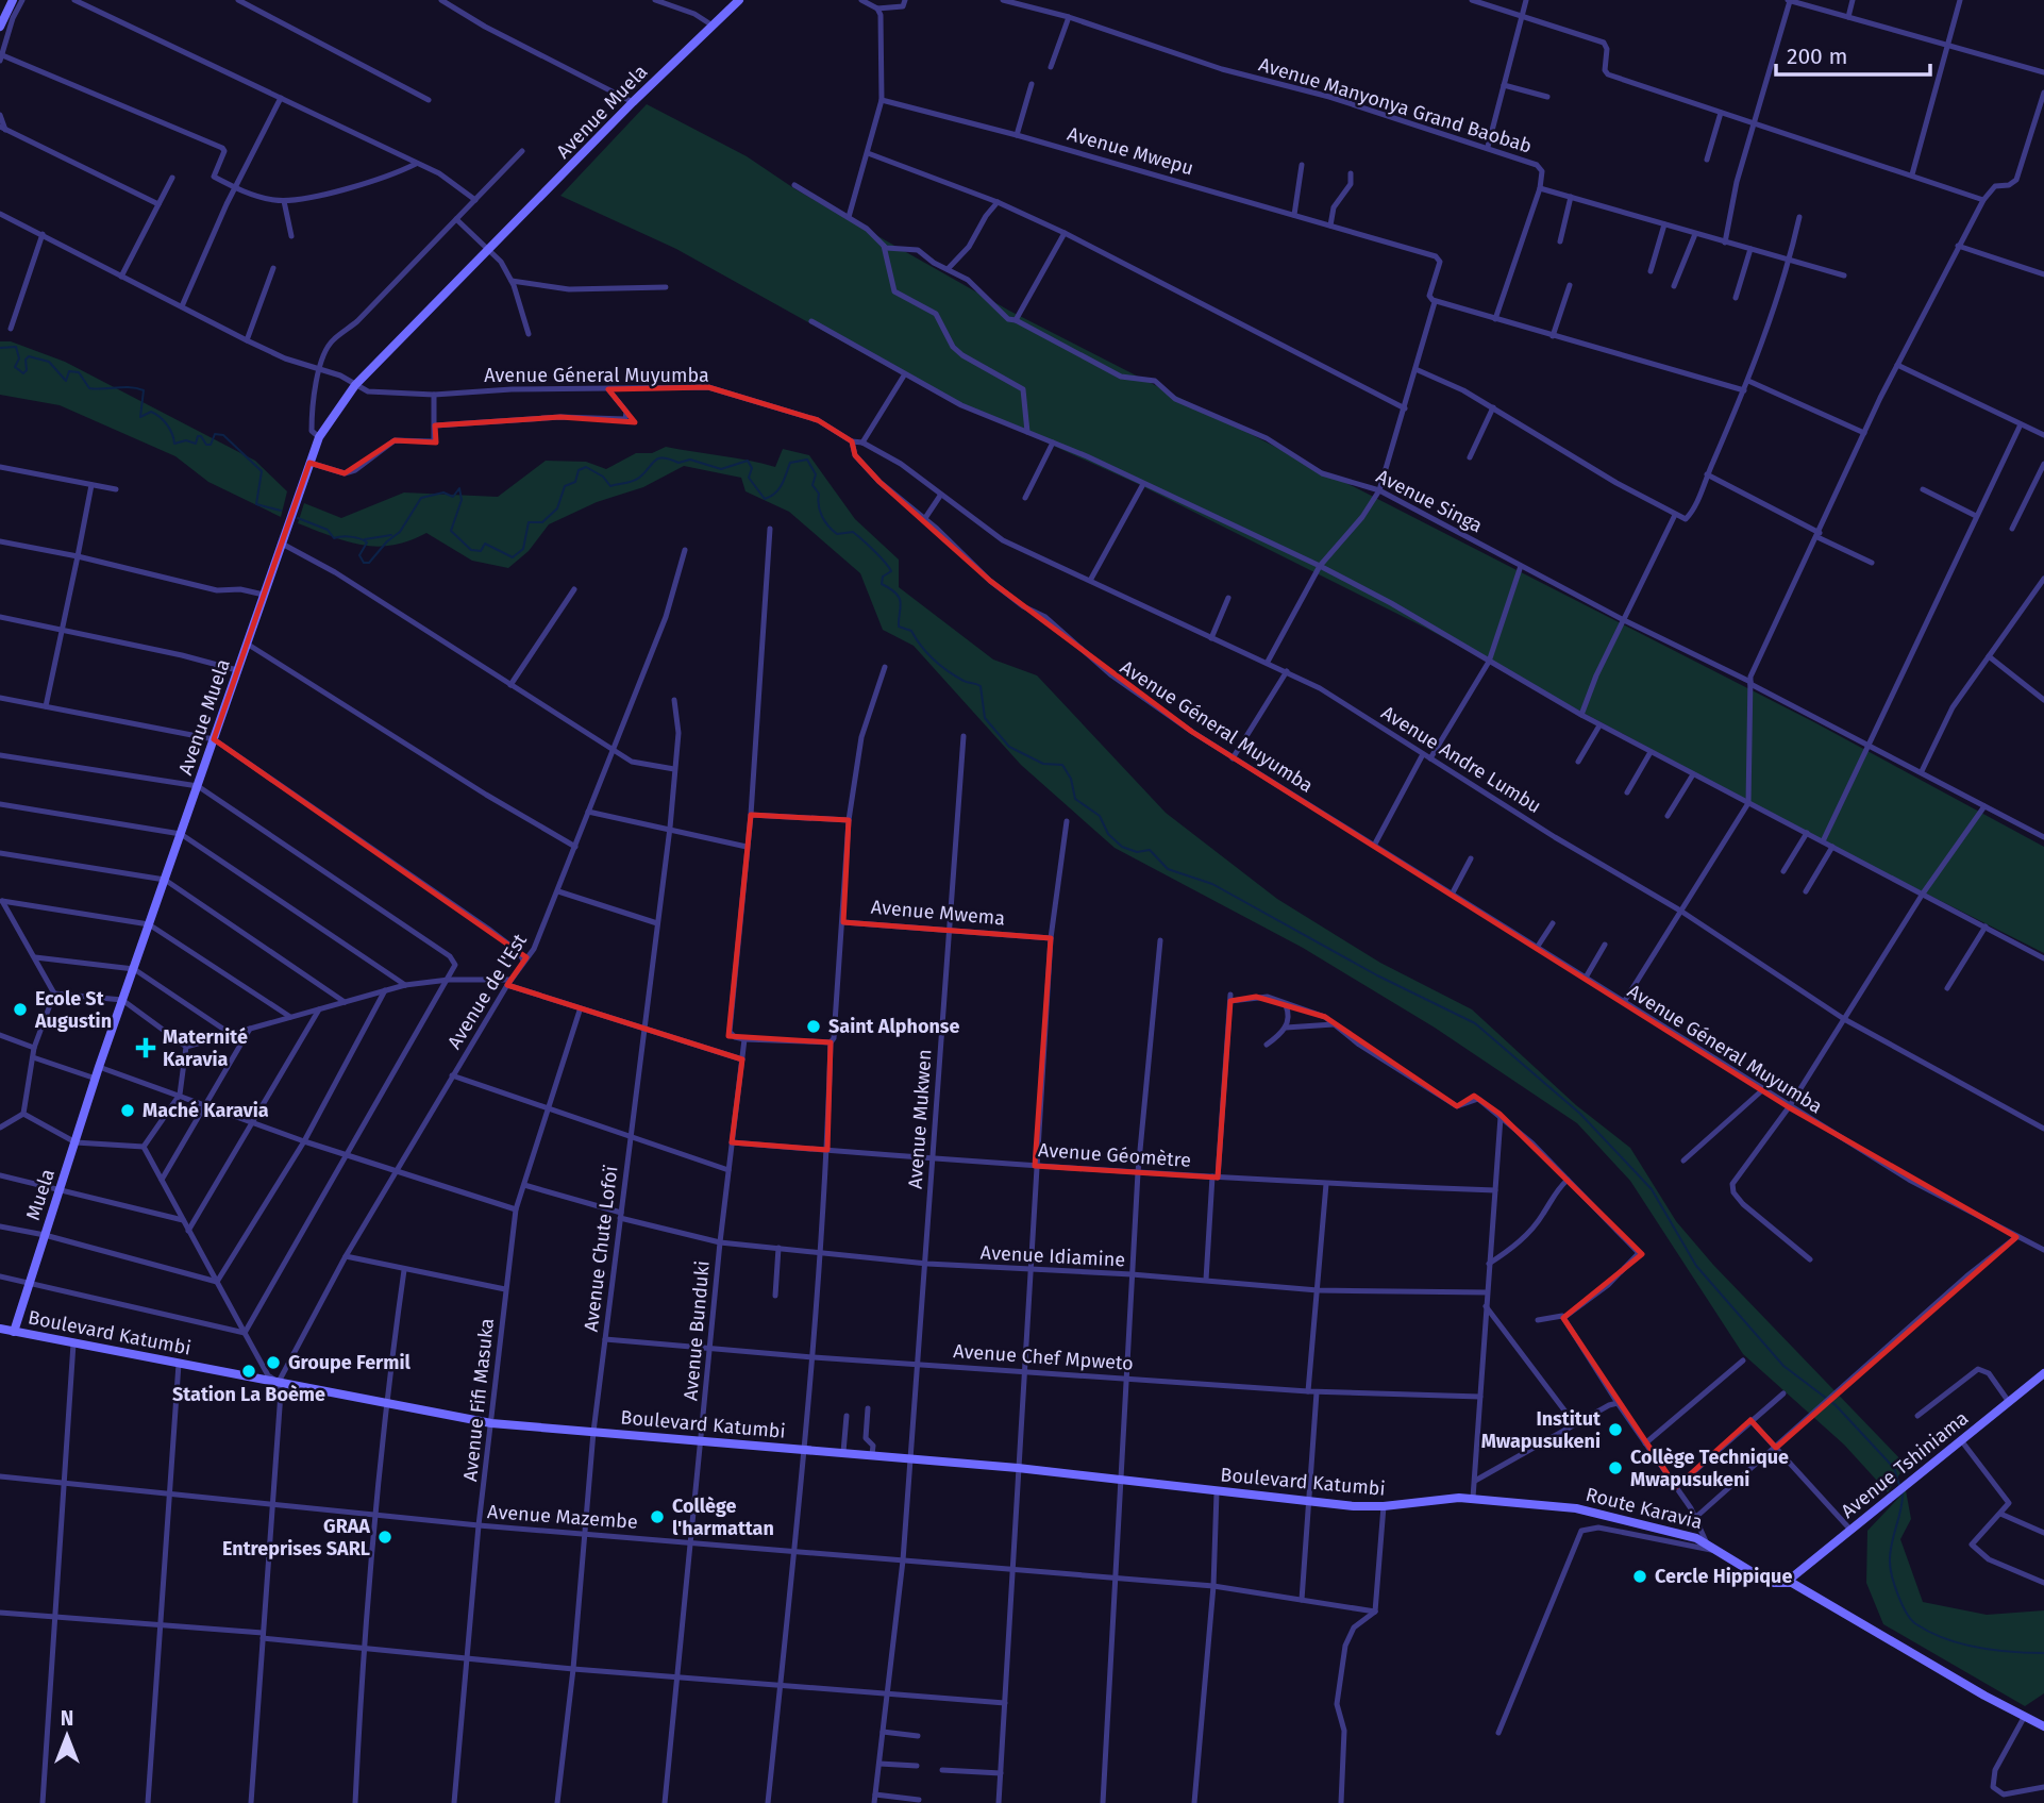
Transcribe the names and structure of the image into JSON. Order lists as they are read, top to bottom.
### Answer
{
  "streets": {
    "street": [
      "Avenue Manyonya Grand Baobab",
      "Avenue Muela",
      "Avenue Mwepu",
      "Avenue Géneral Muyumba",
      "Avenue Singa",
      "Avenue Andre Lumbu",
      "Avenue Mwema",
      "Avenue de l'Est",
      "Avenue Mukwen",
      "Avenue Géomètre",
      "Muela",
      "Avenue Chute Lofoï",
      "Avenue Idiamine",
      "Avenue Bunduki",
      "Boulevard Katumbi",
      "Avenue Chef Mpweto",
      "Avenue Fifi Masuka",
      "Avenue Tshiniama",
      "Route Karavia",
      "Avenue Mazembe"
    ]
  },
  "crossings": [
    ["Avenue Muela", "Avenue Géneral Muyumba"],
    ["Avenue Muela", "Muela"],
    ["Avenue Géneral Muyumba", "Avenue Andre Lumbu"],
    ["Avenue Mwema", "Avenue Mukwen"],
    ["Avenue Mwema", "Avenue Géomètre"],
    ["Avenue Mwema", "Avenue Idiamine"],
    ["Avenue Mwema", "Boulevard Katumbi"],
    ["Avenue Mwema", "Avenue Chef Mpweto"],
    ["Avenue Mwema", "Avenue Mazembe"],
    ["Avenue de l'Est", "Boulevard Katumbi"],
    ["Avenue Mukwen", "Avenue Géomètre"],
    ["Avenue Mukwen", "Avenue Idiamine"],
    ["Avenue Mukwen", "Boulevard Katumbi"],
    ["Avenue Mukwen", "Avenue Chef Mpweto"],
    ["Avenue Mukwen", "Avenue Mazembe"],
    ["Avenue Géomètre", "Avenue Bunduki"],
    ["Muela", "Boulevard Katumbi"],
    ["Avenue Chute Lofoï", "Avenue Idiamine"],
    ["Avenue Chute Lofoï", "Boulevard Katumbi"],
    ["Avenue Chute Lofoï", "Avenue Chef Mpweto"],
    ["Avenue Chute Lofoï", "Avenue Mazembe"],
    ["Avenue Idiamine", "Avenue Bunduki"],
    ["Avenue Idiamine", "Avenue Fifi Masuka"],
    ["Avenue Bunduki", "Boulevard Katumbi"],
    ["Avenue Bunduki", "Avenue Chef Mpweto"],
    ["Avenue Bunduki", "Avenue Mazembe"],
    ["Boulevard Katumbi", "Avenue Fifi Masuka"],
    ["Boulevard Katumbi", "Route Karavia"],
    ["Avenue Fifi Masuka", "Avenue Mazembe"],
    ["Avenue Tshiniama", "Route Karavia"]
  ],
  "places": {
    "other": [
      "Ecole St Augustin",
      "Saint Alphonse",
      "Maché Karavia",
      "Groupe Fermil",
      "Station La Boème",
      "Institut Mwapusukeni",
      "Collège Technique Mwapusukeni",
      "Collège l'harmattan",
      "GRAA Entreprises SARL",
      "Cercle Hippique"
    ],
    "health": ["Maternité Karavia"]
  },
  "scale_bar": "200 m",
  "north": "top"
}
